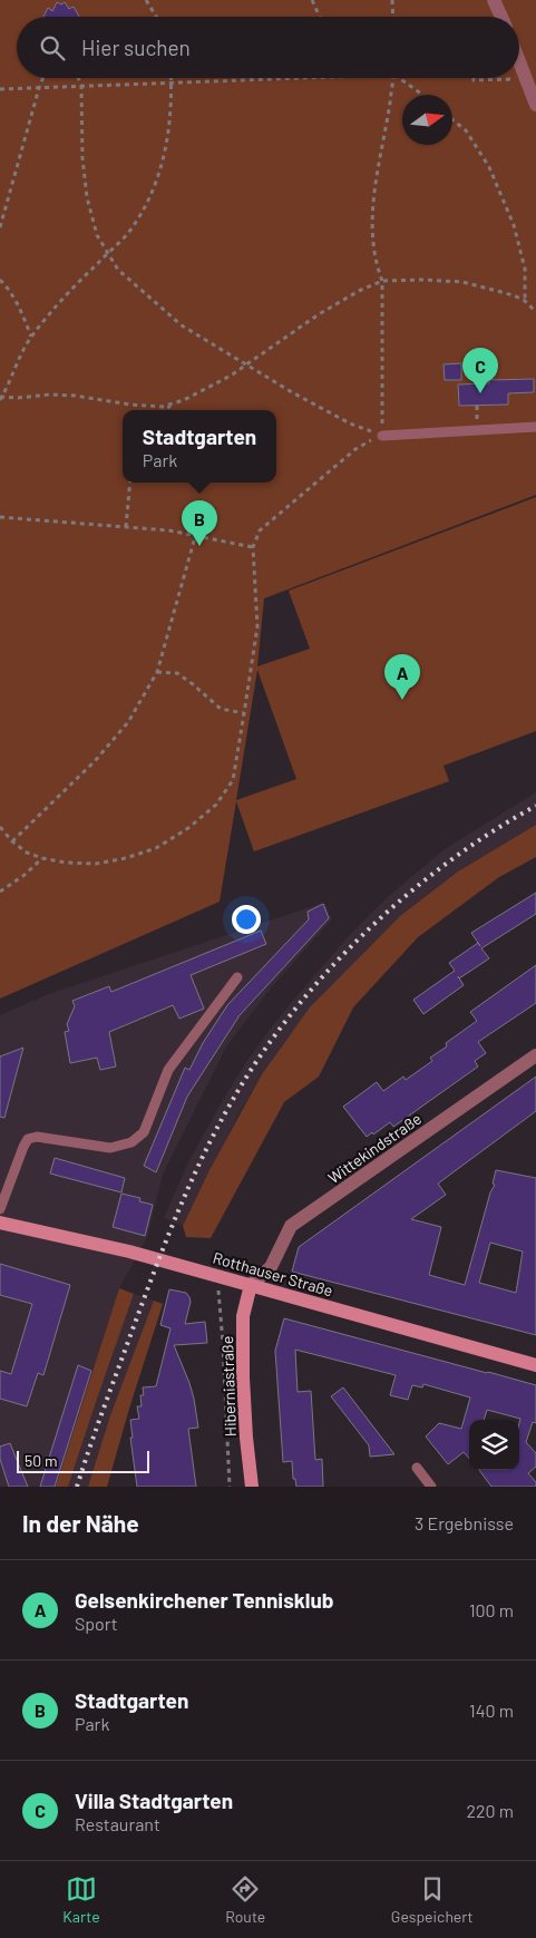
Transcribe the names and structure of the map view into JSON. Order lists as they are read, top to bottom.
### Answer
{
  "streets": {
    "main road": ["Rotthauser Straße", "Hiberniastraße"],
    "street": ["Wittekindstraße"]
  },
  "crossings": [
    ["Wittekindstraße", "Rotthauser Straße"],
    ["Wittekindstraße", "Hiberniastraße"],
    ["Rotthauser Straße", "Hiberniastraße"]
  ],
  "scale_bar": "50 m",
  "north": "right",
  "page": {
    "search": "Hier suchen",
    "pins": ["C", "B", "A"],
    "popup": ["Stadtgarten", "Park"],
    "scale": "50 m",
    "heading": ["In der Nähe", "3 Ergebnisse"],
    "list": [
      {
        "mark": "A",
        "name": "Gelsenkirchener Tennisklub",
        "note": "Sport",
        "value": "100 m"
      },
      {
        "mark": "B",
        "name": "Stadtgarten",
        "note": "Park",
        "value": "140 m"
      },
      {
        "mark": "C",
        "name": "Villa Stadtgarten",
        "note": "Restaurant",
        "value": "220 m"
      }
    ],
    "nav": ["Karte", "Route", "Gespeichert"]
  }
}
